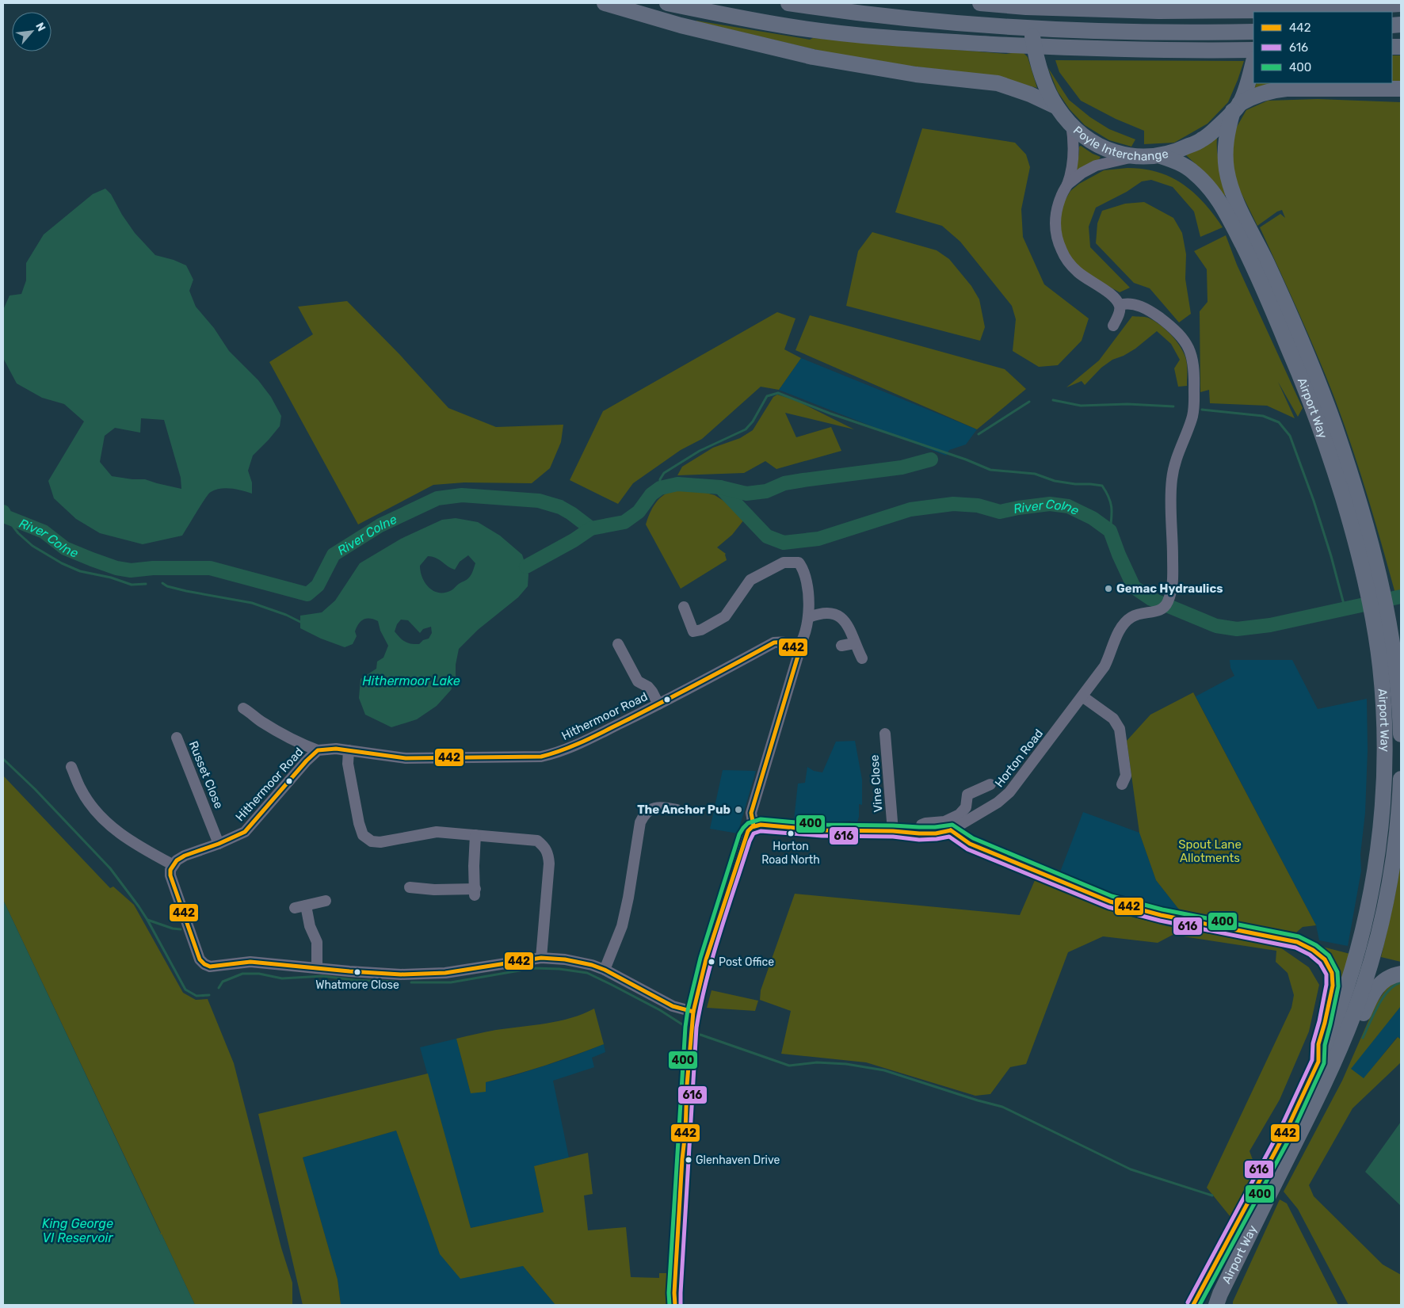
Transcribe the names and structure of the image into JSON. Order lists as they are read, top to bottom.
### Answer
{
  "streets": {
    "highway": ["Poyle Interchange", "Airport Way"],
    "street": [
      "Hithermoor Road",
      "Horton Road",
      "Russet Close",
      "Vine Close"
    ]
  },
  "crossings": [
    ["Poyle Interchange", "Airport Way"],
    ["Hithermoor Road", "Russet Close"],
    ["Horton Road", "Vine Close"]
  ],
  "water": ["River Colne", "Hithermoor Lake", "King George VI Reservoir"],
  "parks": ["Spout Lane Allotments"],
  "places": [
    "Gemac Hydraulics",
    "The Anchor Pub",
    "Horton Road North",
    "Post Office",
    "Whatmore Close",
    "Glenhaven Drive"
  ],
  "lines": ["transit line 442", "transit line 400", "transit line 616"],
  "legend": ["442", "616", "400"],
  "north": "top right"
}
